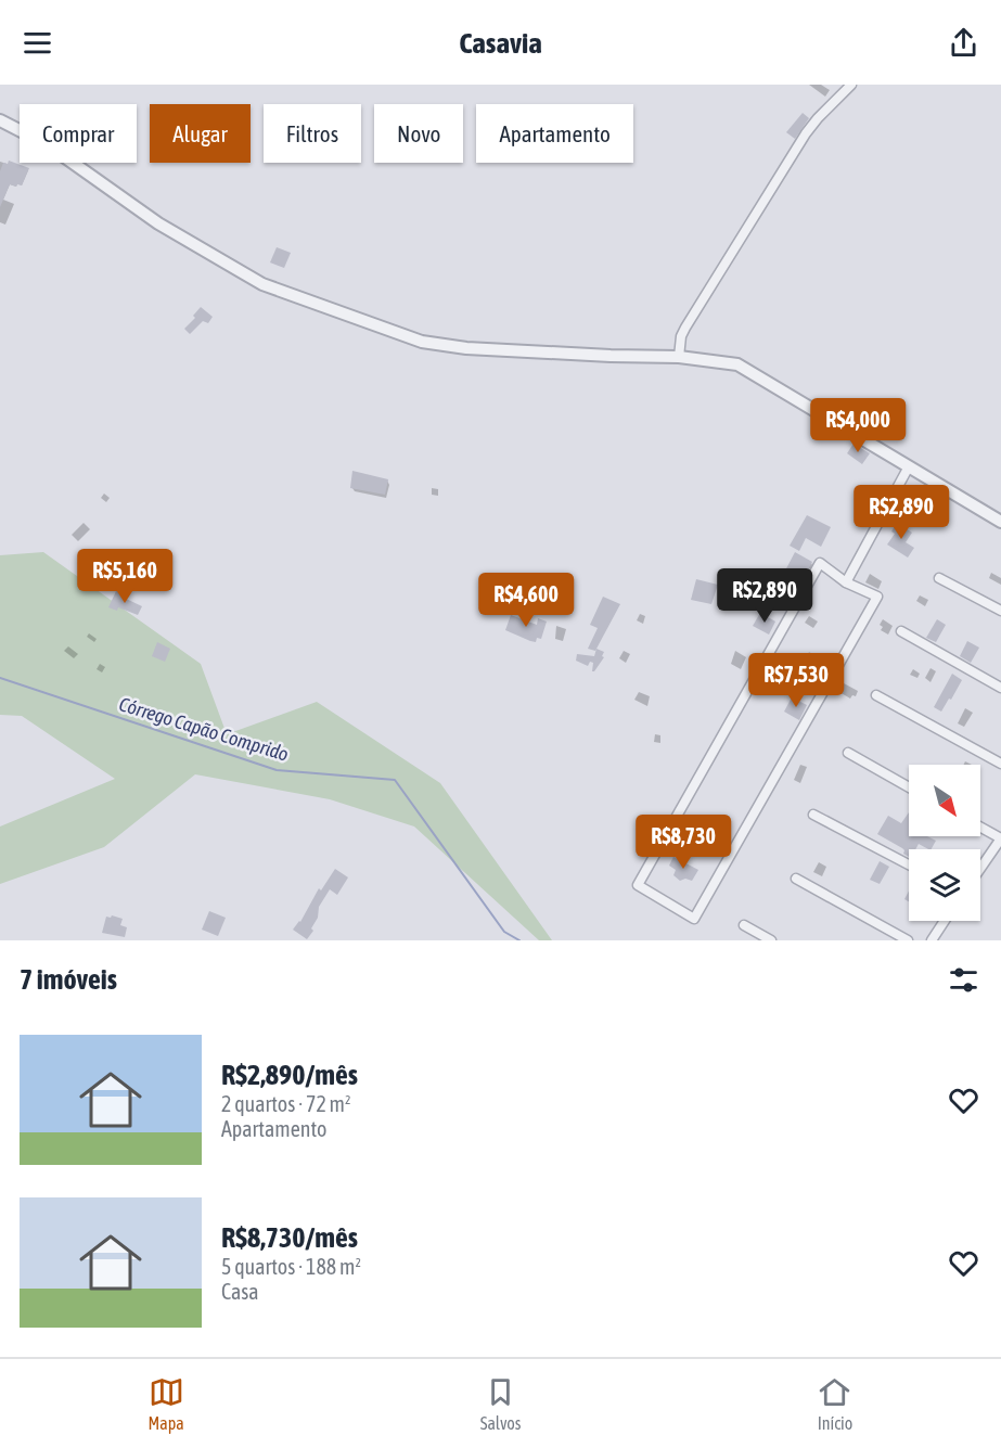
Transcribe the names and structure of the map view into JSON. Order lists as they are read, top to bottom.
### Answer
{
  "water": ["Córrego Capão Comprido"],
  "north": "bottom right",
  "page": {
    "header": "Casavia",
    "chip": [
      "Comprar",
      "Alugar",
      "Filtros",
      "Novo",
      "Apartamento"
    ],
    "price": [
      "R$4,000",
      "R$2,890",
      "R$5,160",
      "R$2,890",
      "R$4,600",
      "R$7,530",
      "R$8,730"
    ],
    "heading": "7 imóveis",
    "list": [
      {
        "name": "R$2,890/mês",
        "note": "2 quartos · 72 m² · Apartamento"
      },
      {
        "name": "R$8,730/mês",
        "note": "5 quartos · 188 m² · Casa"
      }
    ],
    "tabs": ["Mapa", "Salvos", "Início"]
  }
}
